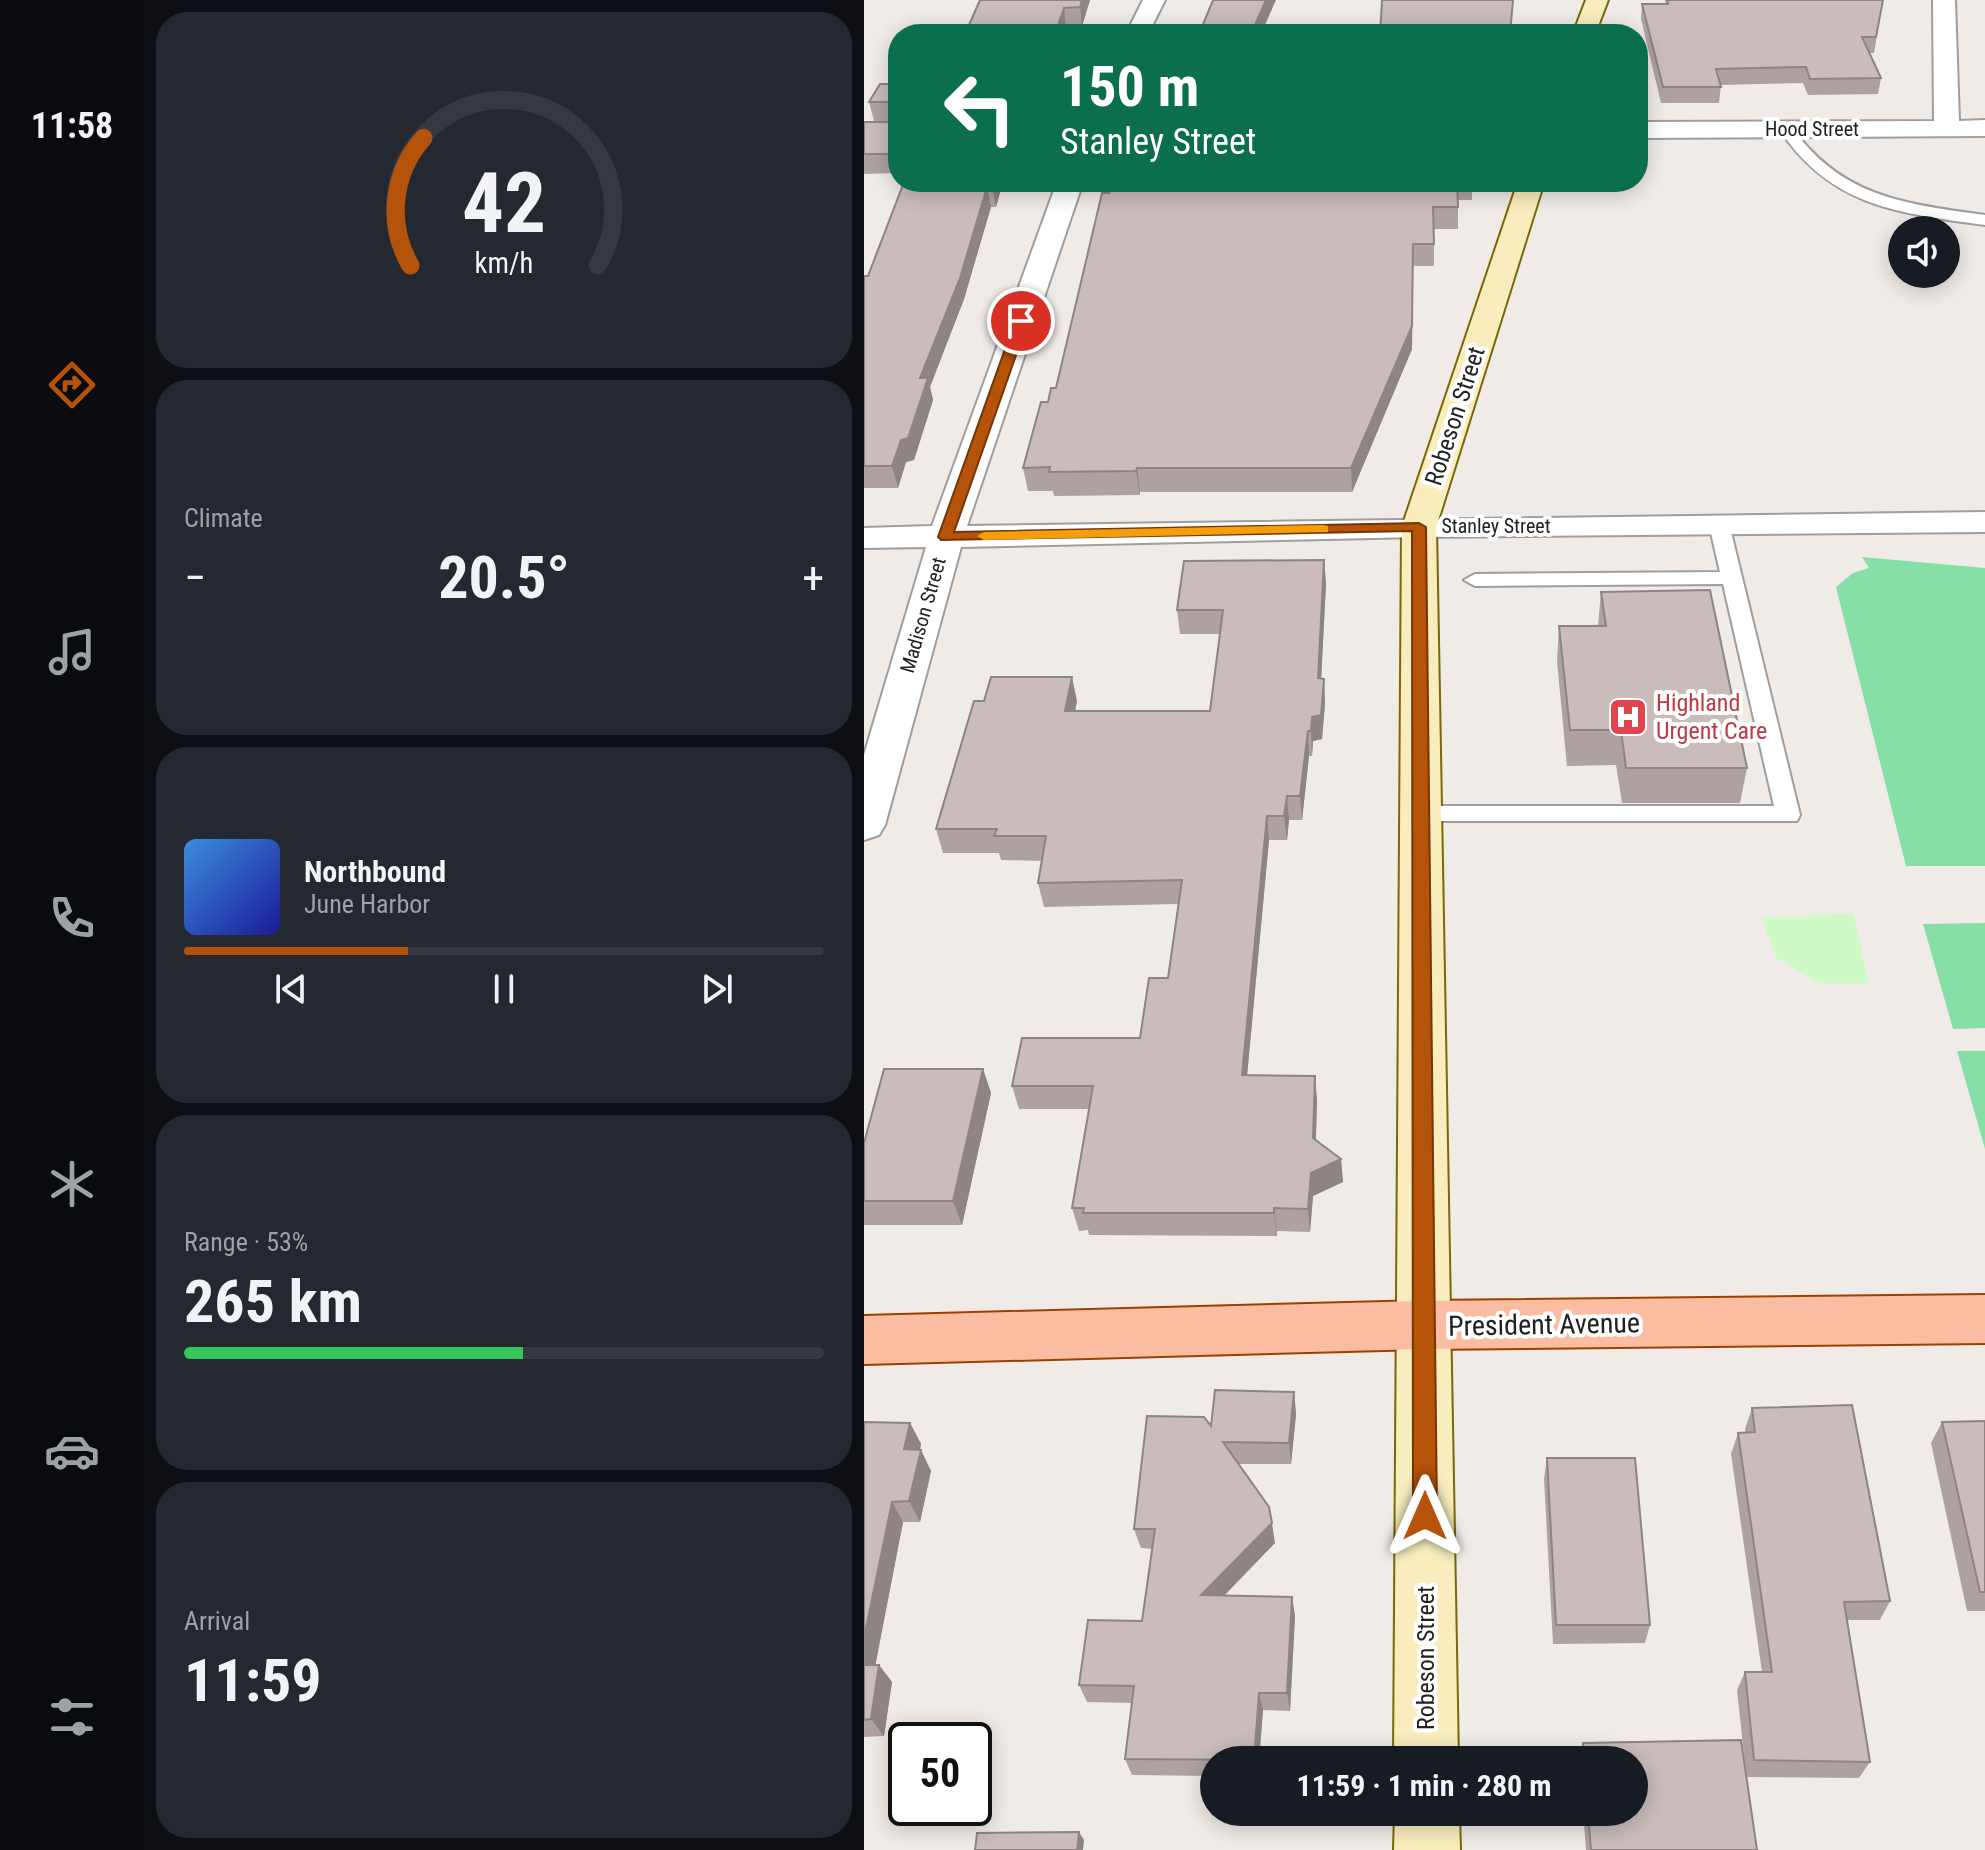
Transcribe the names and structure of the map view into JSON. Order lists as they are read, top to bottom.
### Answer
{
  "streets": {
    "main road": ["Robeson Street", "President Avenue"],
    "street": ["Hood Street", "Stanley Street", "Madison Street"]
  },
  "crossings": [
    ["Robeson Street", "Stanley Street"],
    ["Robeson Street", "President Avenue"],
    ["Stanley Street", "Madison Street"]
  ],
  "places": {
    "hospital": ["Highland Urgent Care"]
  },
  "page": {
    "tabs": "11:58",
    "turn": ["150 m", "Stanley Street"],
    "tile": [
      "Climate",
      ["Range · 53%", "265 km"],
      ["Arrival", "11:59"]
    ],
    "heat": ["−", "20.5°", "+"],
    "song": ["Northbound", "June Harbor"],
    "limit": "50",
    "trip": "11:59 · 1 min · 280 m",
    "gauge": ["42", "km/h"]
  }
}
